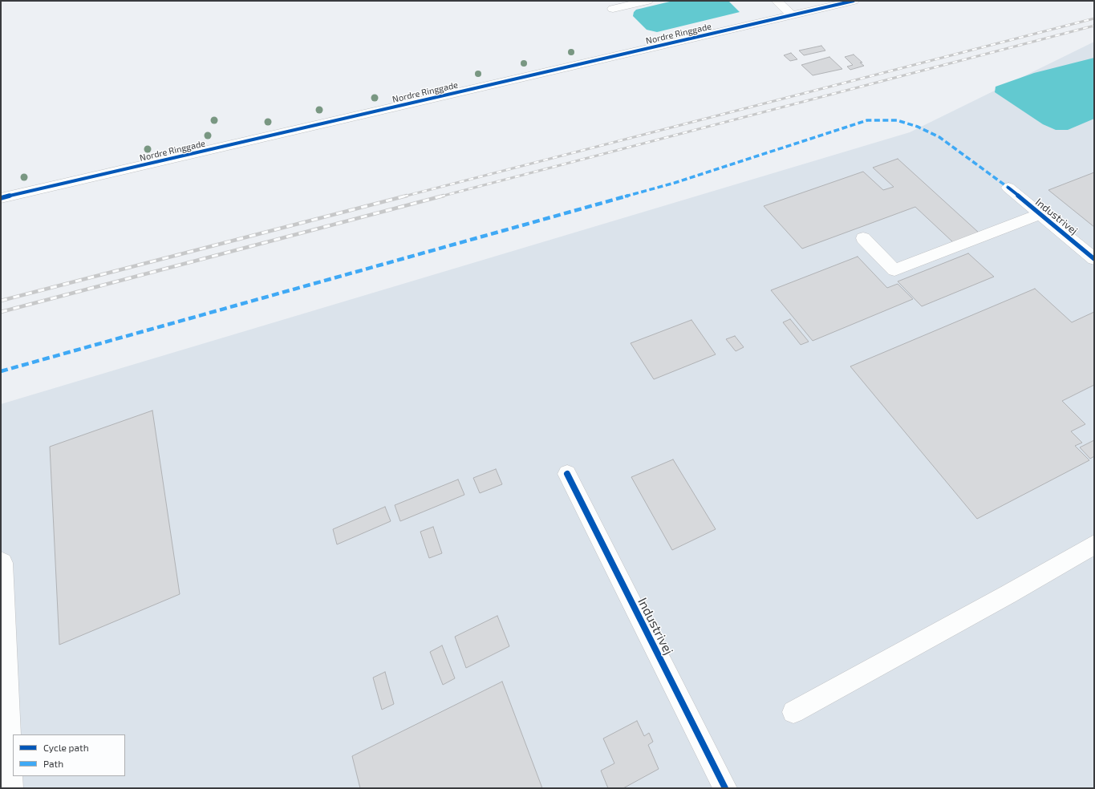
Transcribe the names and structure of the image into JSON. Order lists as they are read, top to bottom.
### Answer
{
  "streets": {
    "street": ["Nordre Ringgade", "Industrivej"]
  },
  "legend": ["Cycle path", "Path"]
}
